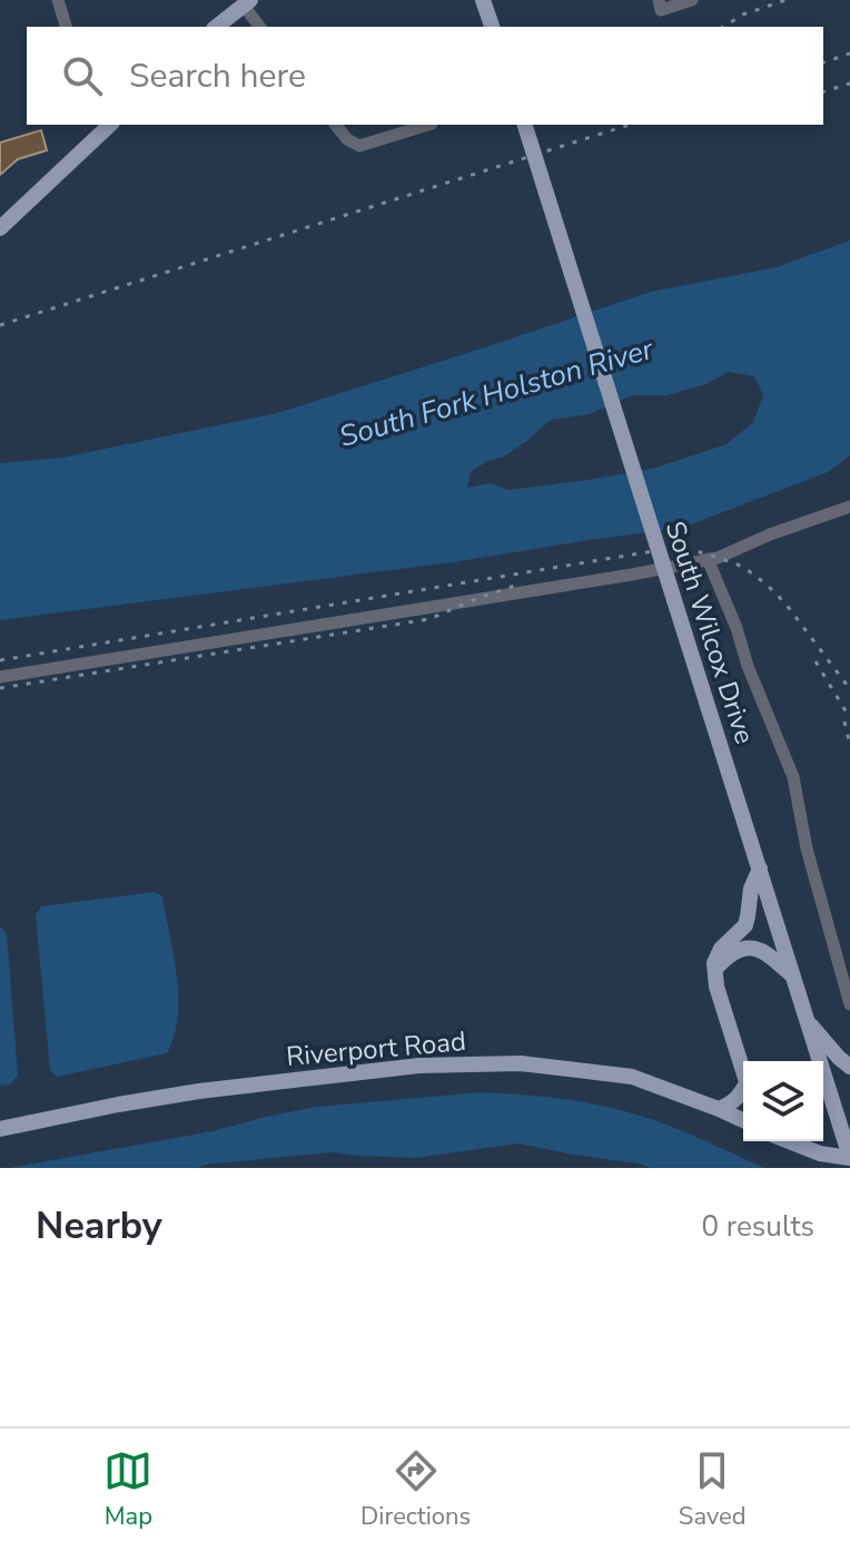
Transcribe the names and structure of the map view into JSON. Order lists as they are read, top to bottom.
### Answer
{
  "streets": {
    "main road": ["South Wilcox Drive", "Riverport Road"]
  },
  "water": ["South Fork Holston River"],
  "page": {
    "search": "Search here",
    "heading": ["Nearby", "0 results"],
    "nav": ["Map", "Directions", "Saved"]
  }
}
